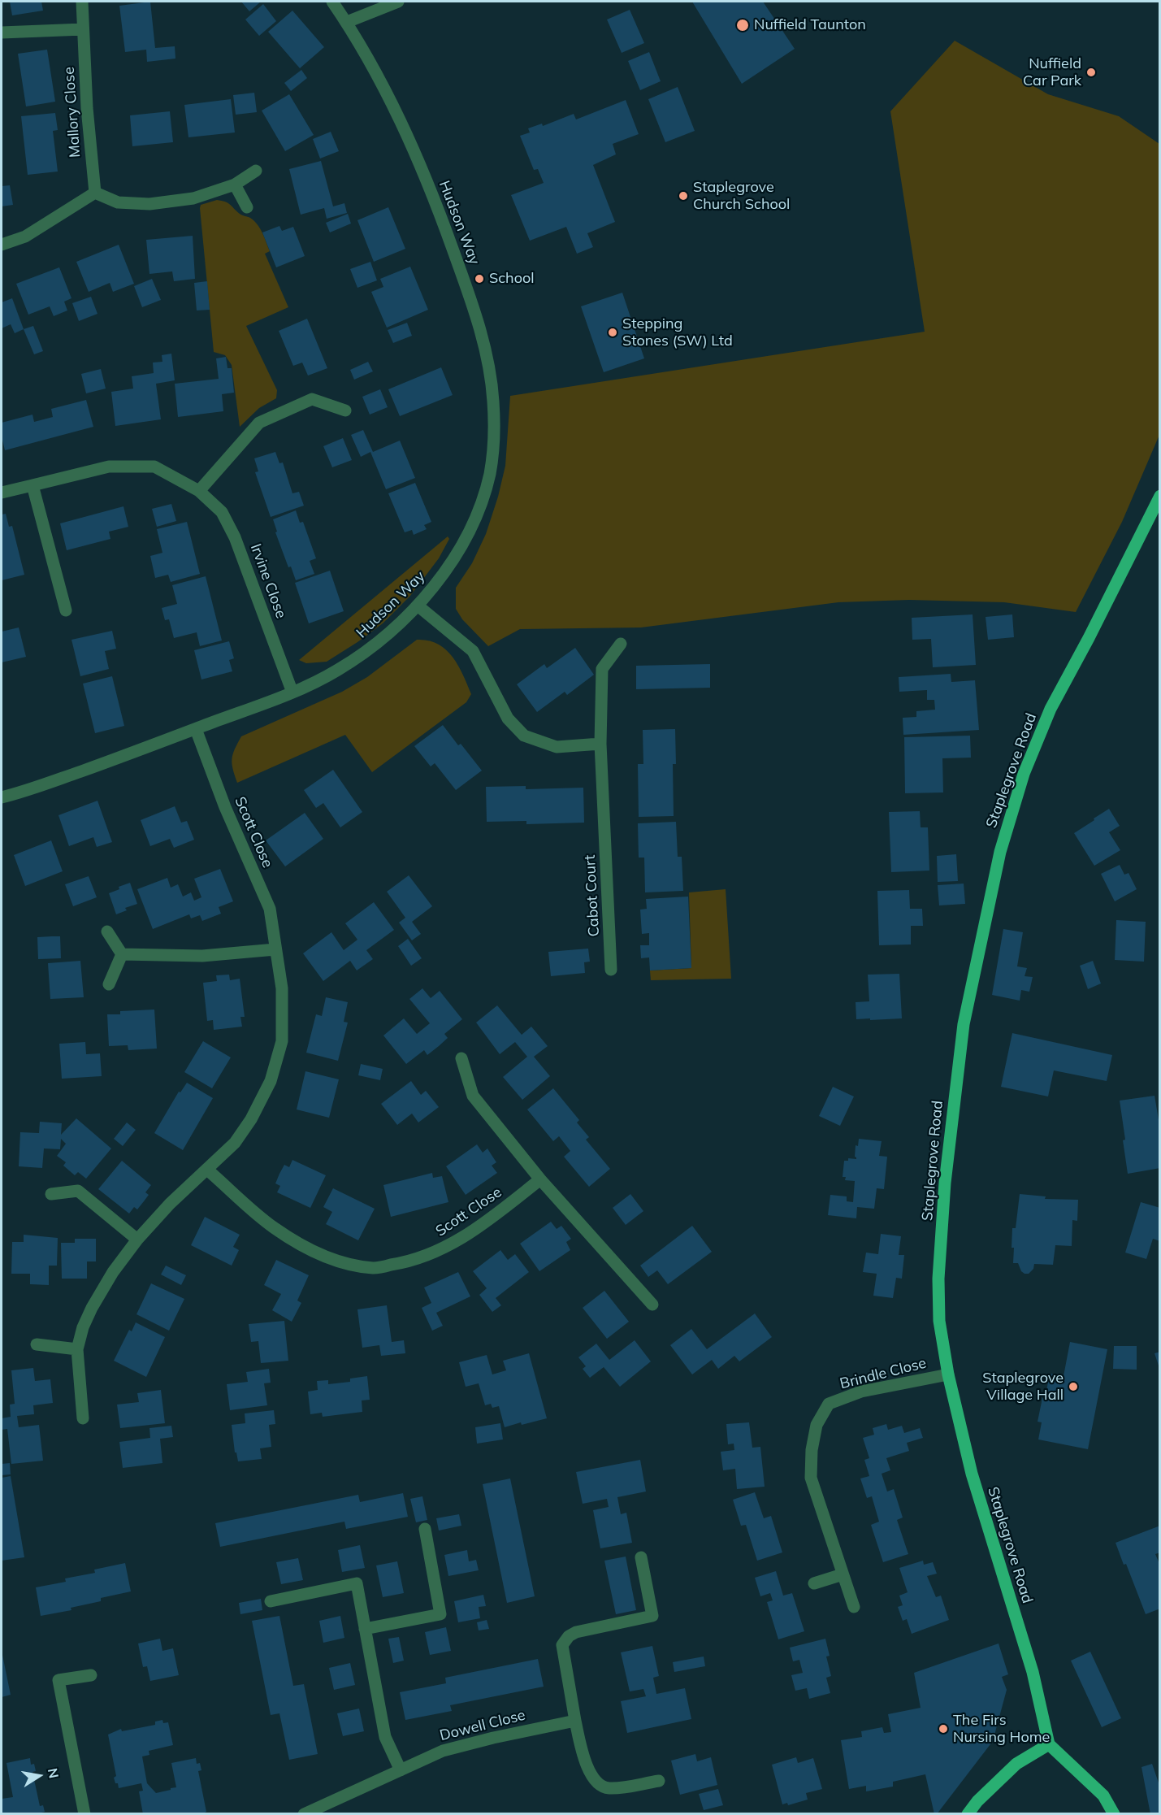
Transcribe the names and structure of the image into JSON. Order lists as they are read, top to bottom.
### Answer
{
  "streets": {
    "main road": ["Staplegrove Road"],
    "street": [
      "Mallory Close",
      "Hudson Way",
      "Irvine Close",
      "Scott Close",
      "Cabot Court",
      "Brindle Close",
      "Dowell Close"
    ]
  },
  "crossings": [
    ["Hudson Way", "Irvine Close"],
    ["Hudson Way", "Scott Close"],
    ["Staplegrove Road", "Brindle Close"]
  ],
  "places": [
    "Nuffield Taunton",
    "Nuffield Car Park",
    "Staplegrove Church School",
    "School",
    "Stepping Stones (SW) Ltd",
    "Staplegrove Village Hall",
    "The Firs Nursing Home"
  ],
  "north": "right"
}
